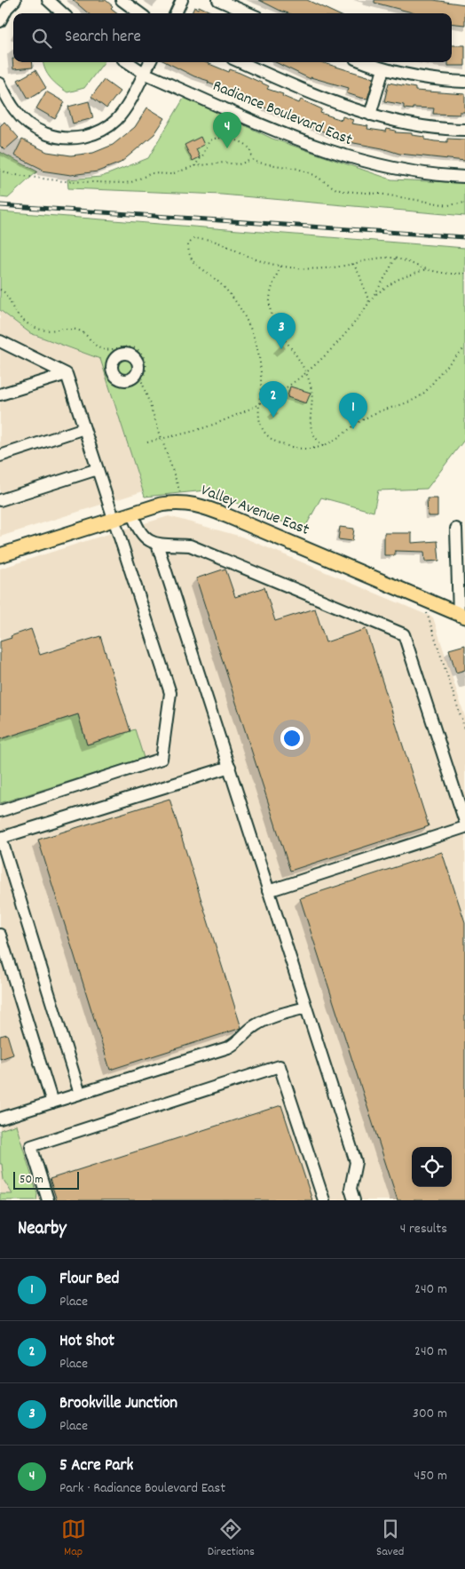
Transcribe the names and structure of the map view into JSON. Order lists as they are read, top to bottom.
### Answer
{
  "streets": {
    "main road": ["Valley Avenue East"],
    "street": ["Radiance Boulevard East"]
  },
  "scale_bar": "50 m",
  "page": {
    "search": "Search here",
    "pins": [
      "4",
      "3",
      "2",
      "1"
    ],
    "scale": "50 m",
    "heading": ["Nearby", "4 results"],
    "list": [
      {
        "mark": "1",
        "name": "Flour Bed",
        "note": "Place",
        "value": "240 m"
      },
      {
        "mark": "2",
        "name": "Hot Shot",
        "note": "Place",
        "value": "240 m"
      },
      {
        "mark": "3",
        "name": "Brookville Junction",
        "note": "Place",
        "value": "300 m"
      },
      {
        "mark": "4",
        "name": "5 Acre Park",
        "note": "Park · Radiance Boulevard East",
        "value": "450 m"
      }
    ],
    "nav": ["Map", "Directions", "Saved"]
  }
}
